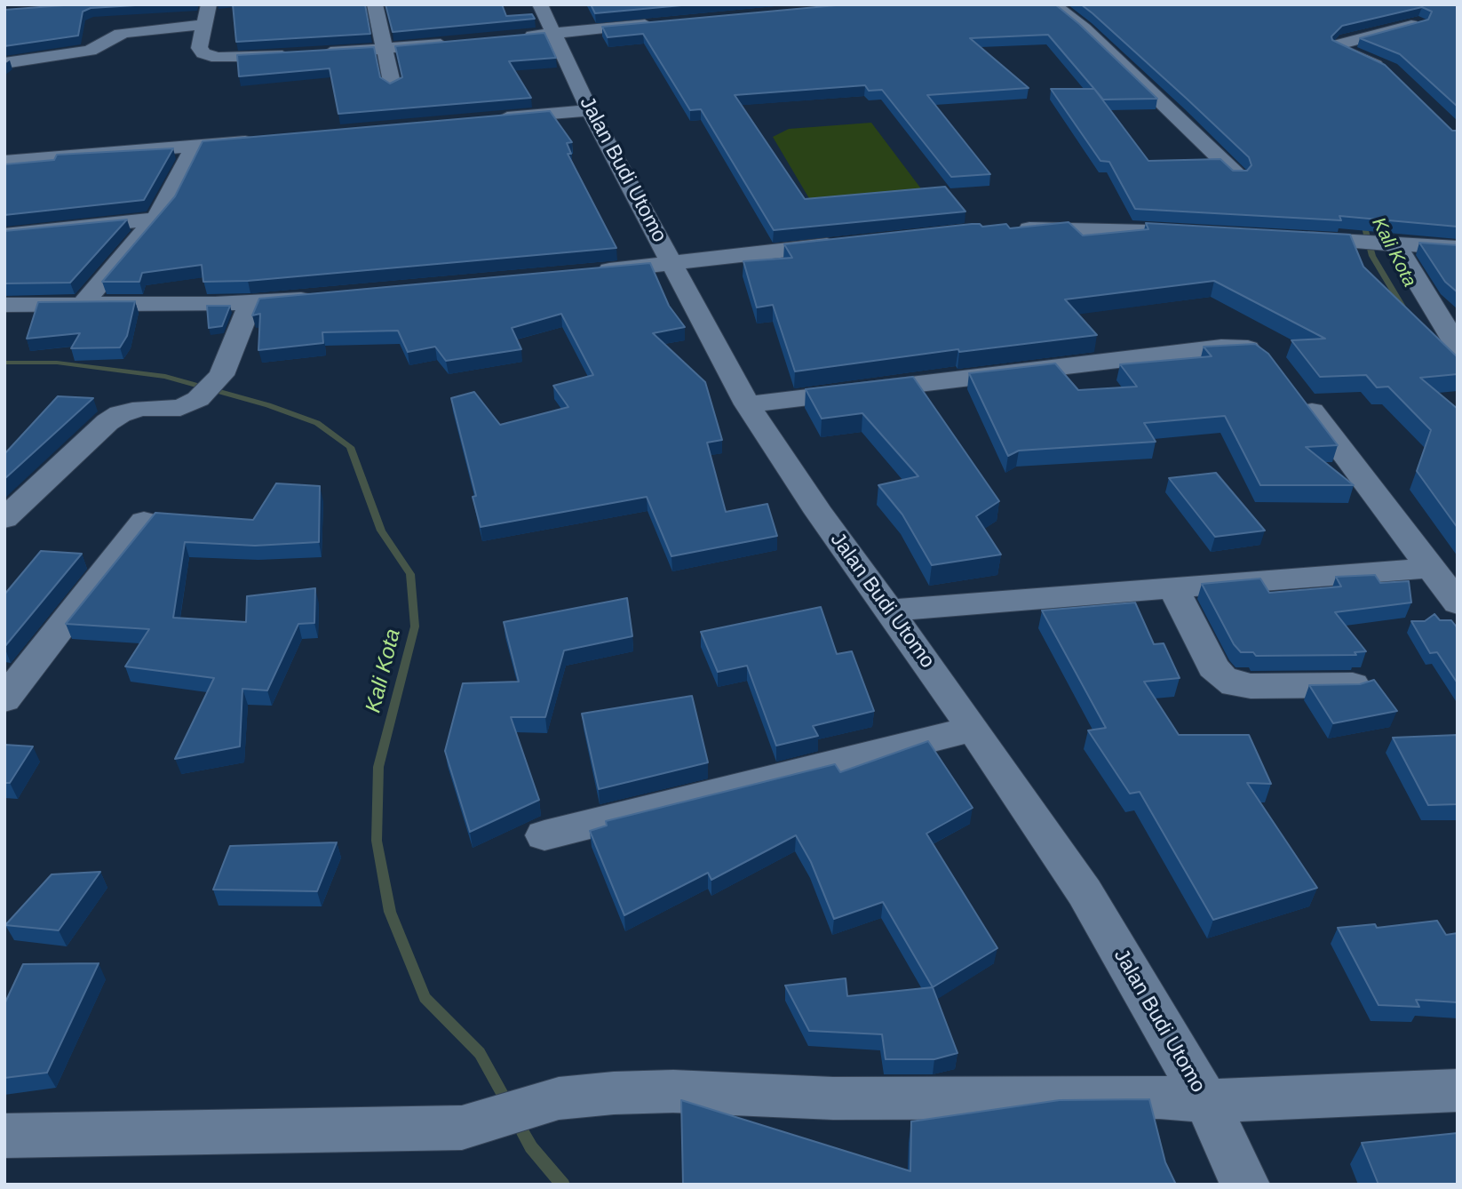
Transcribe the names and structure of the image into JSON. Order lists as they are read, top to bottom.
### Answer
{
  "streets": {
    "street": ["Jalan Budi Utomo"]
  },
  "water": ["Kali Kota"]
}
